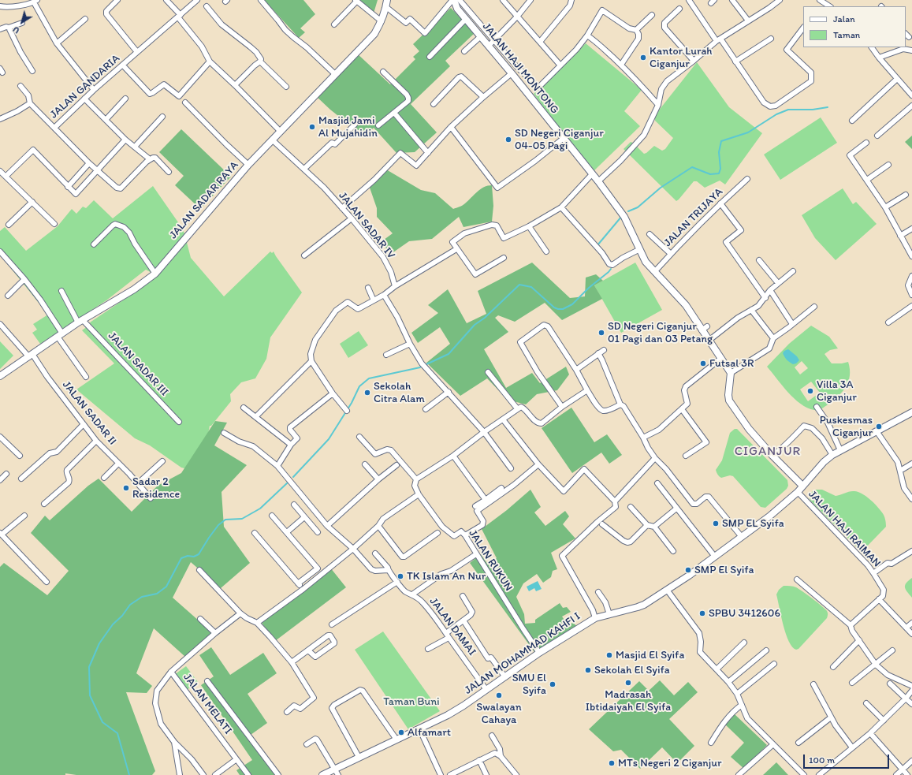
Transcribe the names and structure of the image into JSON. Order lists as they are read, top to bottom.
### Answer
{
  "streets": {
    "street": [
      "JALAN HAJI MONTONG",
      "JALAN GANDARIA",
      "JALAN SADAR RAYA",
      "JALAN TRIJAYA",
      "JALAN SADAR IV",
      "JALAN SADAR III",
      "JALAN SADAR II",
      "JALAN HAJI RAIMAN",
      "JALAN RUKUN",
      "JALAN DAMAI",
      "JALAN MOHAMMAD KAHFI I",
      "JALAN MELATI"
    ]
  },
  "crossings": [
    ["JALAN HAJI MONTONG", "JALAN TRIJAYA"],
    ["JALAN SADAR RAYA", "JALAN SADAR IV"],
    ["JALAN SADAR RAYA", "JALAN SADAR III"],
    ["JALAN SADAR RAYA", "JALAN SADAR II"],
    ["JALAN HAJI RAIMAN", "JALAN MOHAMMAD KAHFI I"],
    ["JALAN RUKUN", "JALAN MOHAMMAD KAHFI I"],
    ["JALAN DAMAI", "JALAN MOHAMMAD KAHFI I"]
  ],
  "districts": ["CIGANJUR"],
  "parks": ["Taman Buni"],
  "places": [
    "Kantor Lurah Ciganjur",
    "Masjid Jami Al Mujahidin",
    "SD Negeri Ciganjur 04-05 Pagi",
    "SD Negeri Ciganjur 01 Pagi dan 03 Petang",
    "Futsal 3R",
    "Villa 3A Ciganjur",
    "Sekolah Citra Alam",
    "Puskesmas Ciganjur",
    "Sadar 2 Residence",
    "SMP EL Syifa",
    "SMP El Syifa",
    "TK Islam An Nur",
    "SPBU 3412606",
    "Masjid El Syifa",
    "Sekolah El Syifa",
    "Madrasah Ibtidaiyah El Syifa",
    "SMU El Syifa",
    "Swalayan Cahaya",
    "Alfamart",
    "MTs Negeri 2 Ciganjur"
  ],
  "legend": ["Jalan", "Taman"],
  "scale_bar": "100 m",
  "north": "bottom left"
}
